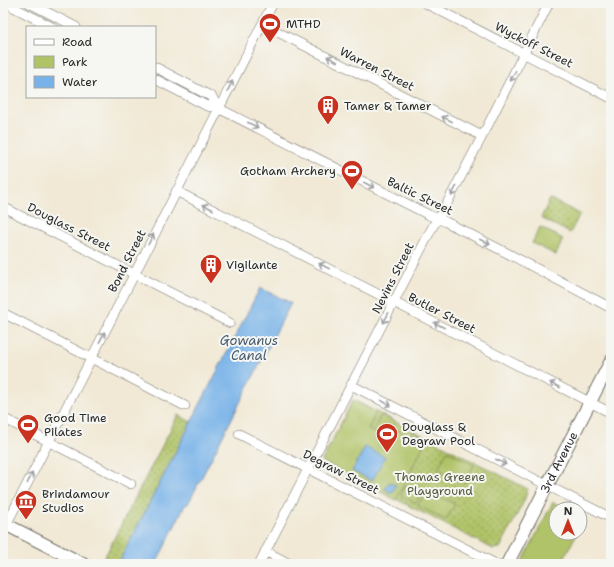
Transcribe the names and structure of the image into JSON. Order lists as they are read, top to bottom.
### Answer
{
  "streets": {
    "main road": ["3rd Avenue"],
    "street": [
      "Wyckoff Street",
      "Warren Street",
      "Baltic Street",
      "Douglass Street",
      "Bond Street",
      "Nevins Street",
      "Butler Street",
      "Degraw Street"
    ]
  },
  "crossings": [
    ["Wyckoff Street", "Nevins Street"],
    ["Warren Street", "Bond Street"],
    ["Warren Street", "Nevins Street"],
    ["Baltic Street", "Bond Street"],
    ["Baltic Street", "Nevins Street"],
    ["Douglass Street", "Bond Street"],
    ["Bond Street", "Butler Street"],
    ["Nevins Street", "Butler Street"],
    ["Nevins Street", "Degraw Street"],
    ["Butler Street", "3rd Avenue"]
  ],
  "one_way": [
    "Warren Street",
    "Baltic Street",
    "Bond Street",
    "Nevins Street",
    "Butler Street"
  ],
  "water": ["Gowanus Canal"],
  "parks": ["Thomas Greene Playground"],
  "places": {
    "sports": [
      "MTHD",
      "Gotham Archery",
      "Good Time Pilates",
      "Douglass & Degraw Pool"
    ],
    "building": ["Tamer & Tamer", "Vigilante"],
    "museum": ["Brindamour Studios"]
  },
  "legend": ["Road", "Park", "Water"],
  "north": "top"
}
